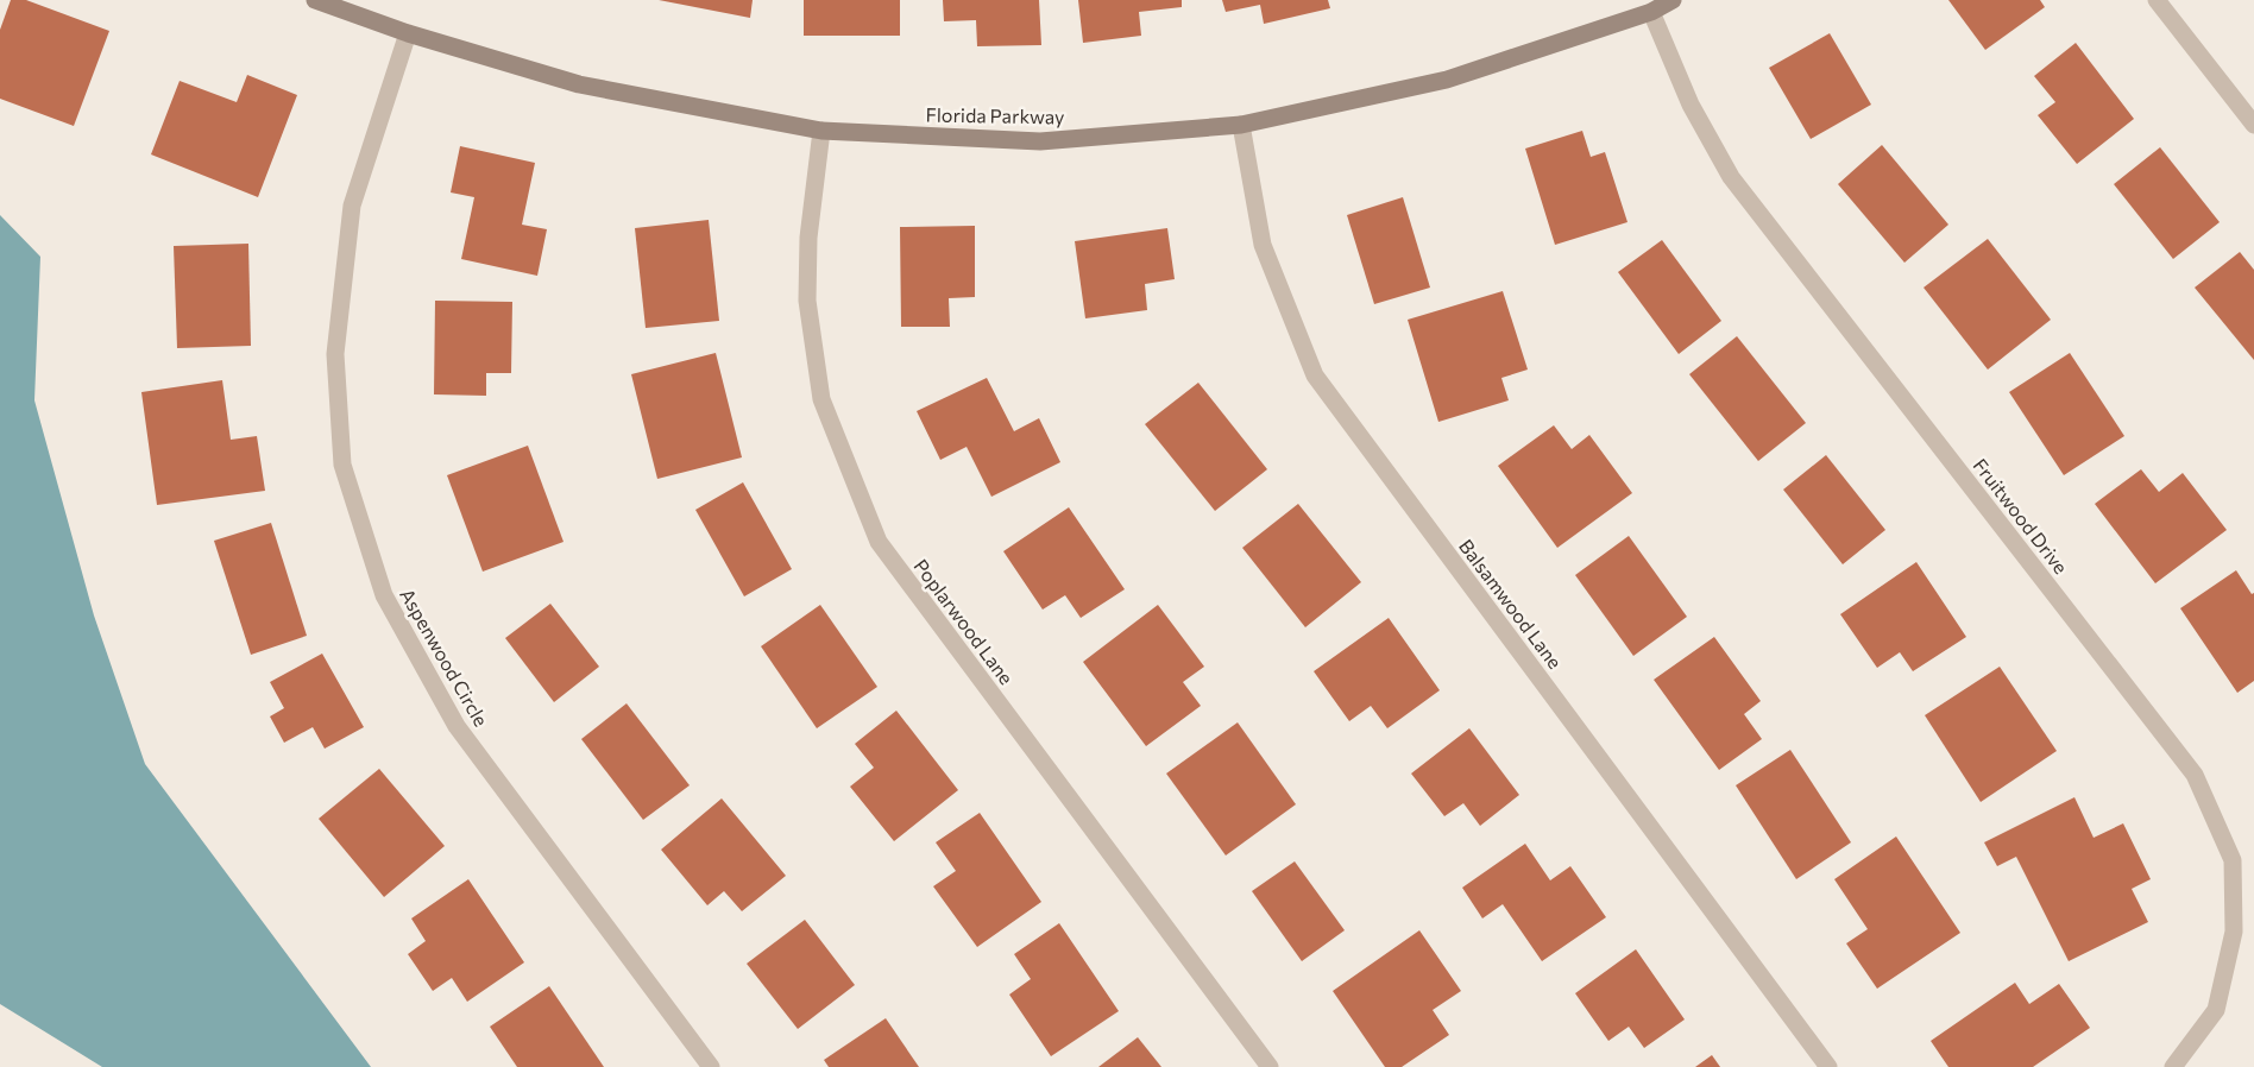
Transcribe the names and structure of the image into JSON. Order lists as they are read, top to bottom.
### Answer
{
  "streets": {
    "street": [
      "Florida Parkway",
      "Fruitwood Drive",
      "Balsamwood Lane",
      "Poplarwood Lane",
      "Aspenwood Circle"
    ]
  },
  "crossings": [
    ["Florida Parkway", "Fruitwood Drive"],
    ["Florida Parkway", "Balsamwood Lane"],
    ["Florida Parkway", "Poplarwood Lane"],
    ["Florida Parkway", "Aspenwood Circle"]
  ]
}
